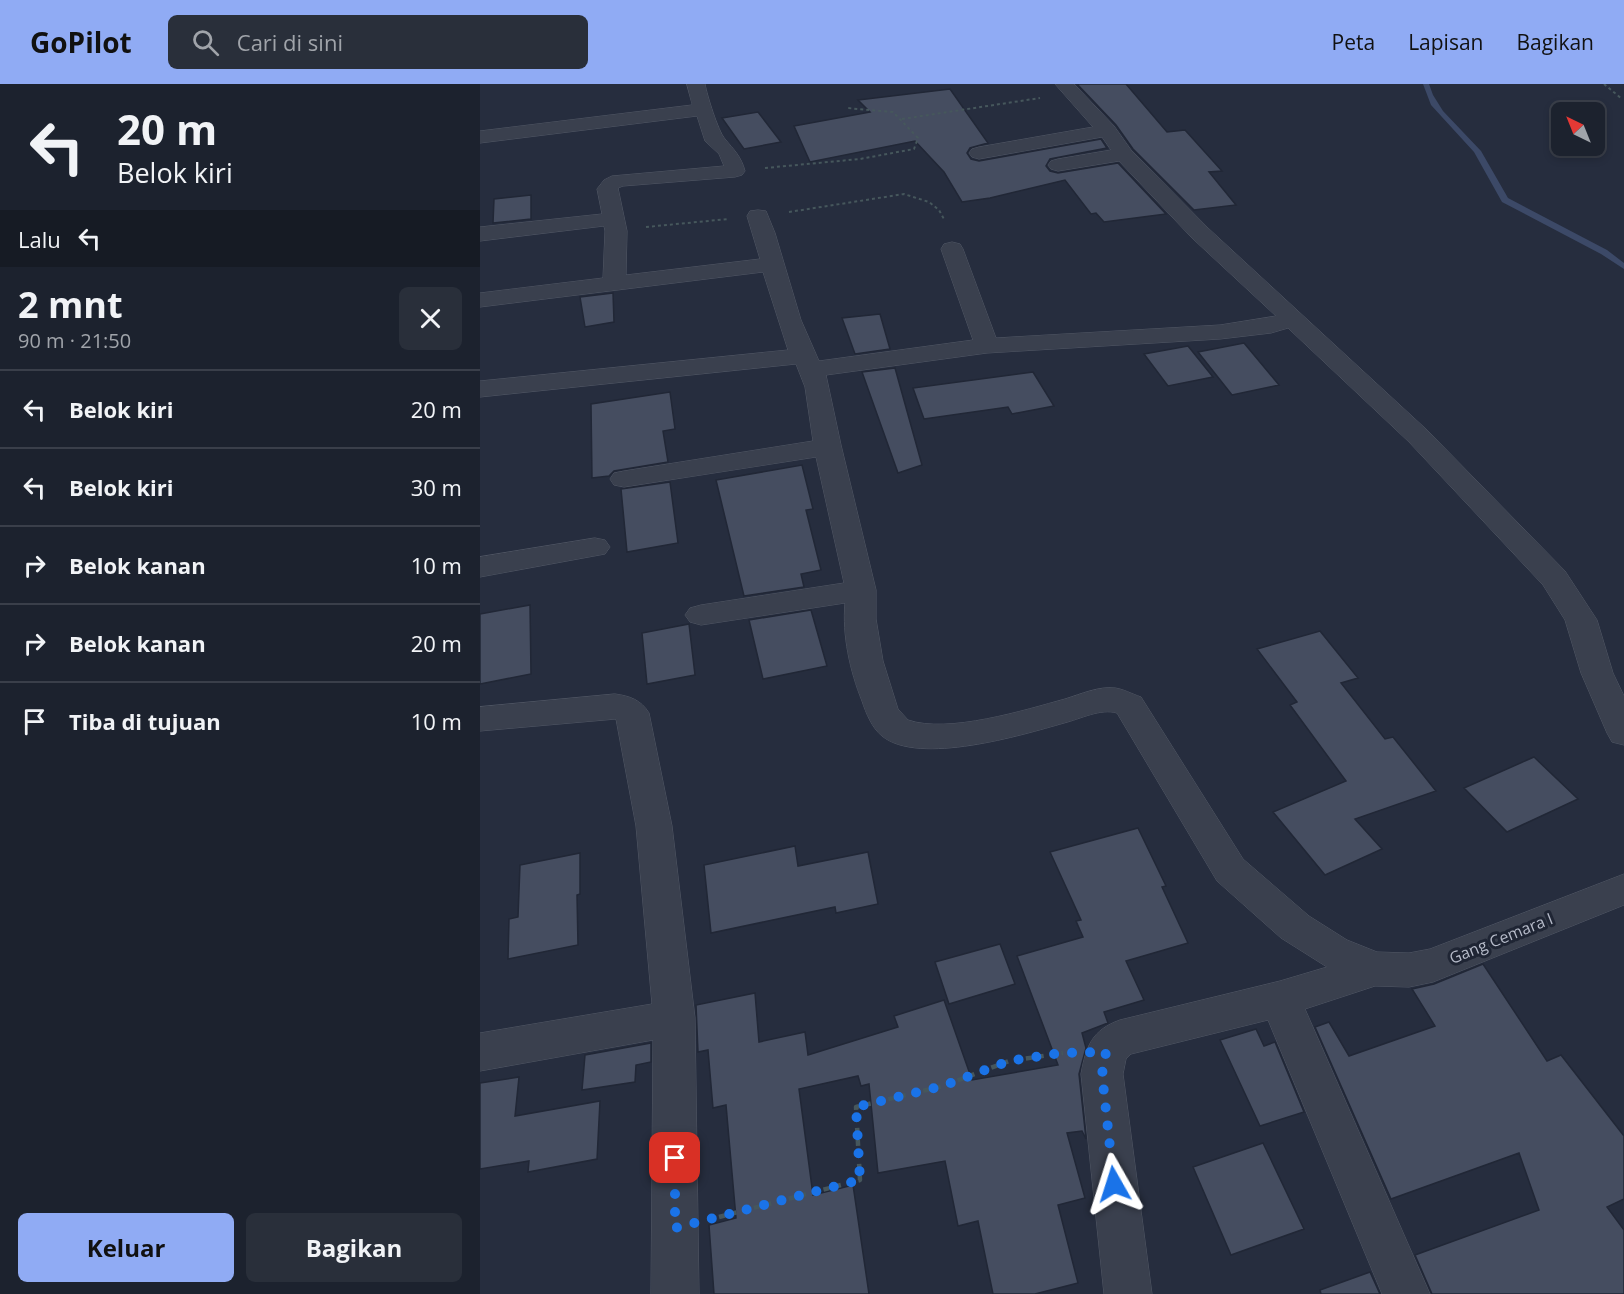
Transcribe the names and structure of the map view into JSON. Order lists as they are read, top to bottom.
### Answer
{
  "streets": {
    "street": ["Gang Cemara I"]
  },
  "north": "top left",
  "page": {
    "header": "GoPilot",
    "search": "Cari di sini",
    "nav": ["Peta", "Lapisan", "Bagikan"],
    "turn": ["20 m", "Belok kiri"],
    "then": "Lalu",
    "heading": ["2 mnt", "90 m · 21:50"],
    "list": [
      {
        "name": "Belok kiri",
        "value": "20 m"
      },
      {
        "name": "Belok kiri",
        "value": "30 m"
      },
      {
        "name": "Belok kanan",
        "value": "10 m"
      },
      {
        "name": "Belok kanan",
        "value": "20 m"
      },
      {
        "name": "Tiba di tujuan",
        "value": "10 m"
      }
    ],
    "buttons": ["Keluar", "Bagikan"]
  }
}
